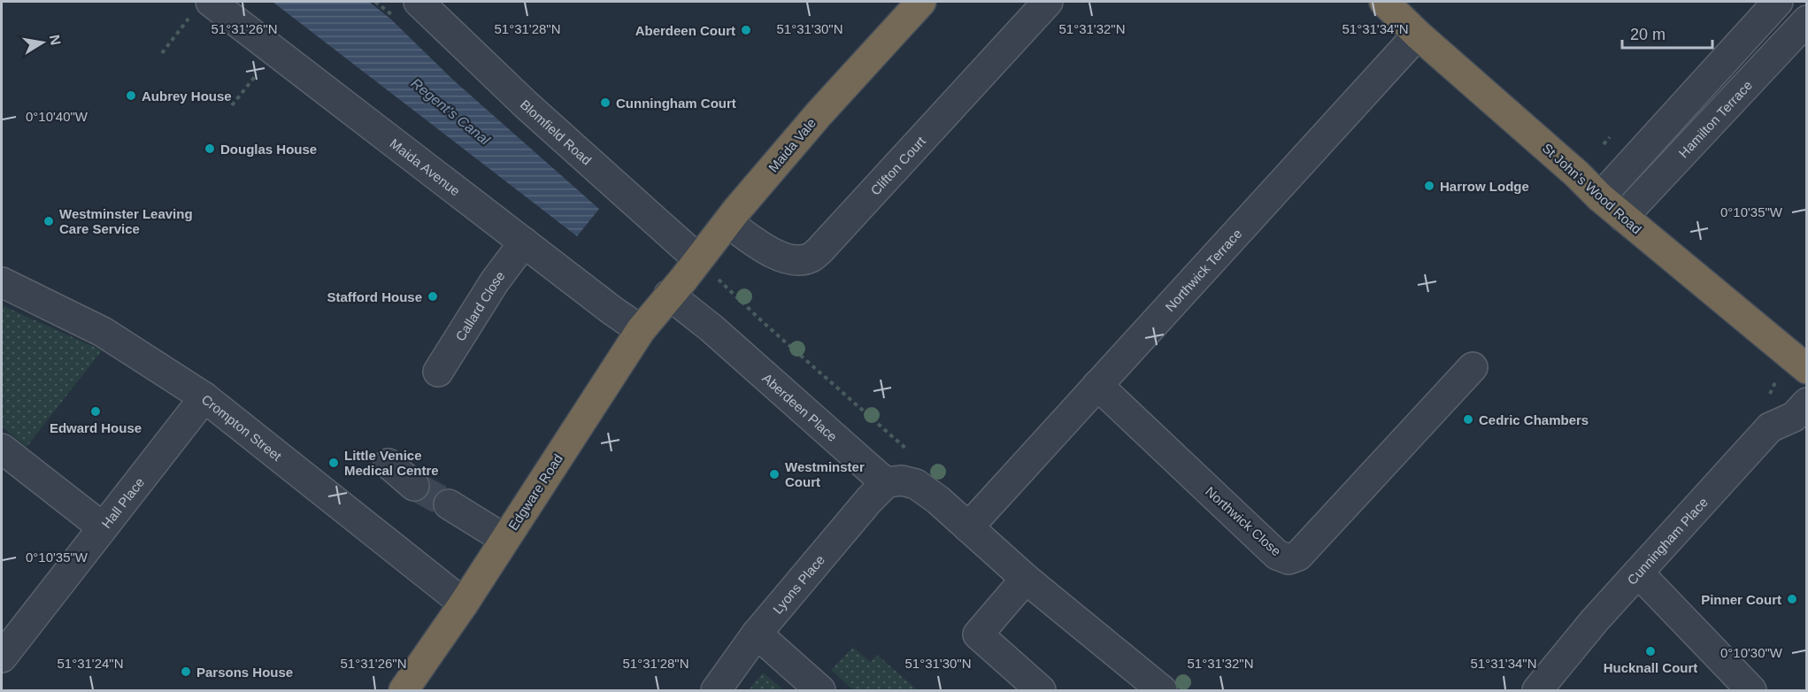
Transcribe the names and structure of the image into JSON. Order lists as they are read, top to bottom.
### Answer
{
  "streets": {
    "highway": ["Maida Vale", "St John's Wood Road", "Edgware Road"],
    "street": [
      "Hamilton Terrace",
      "Blomfield Road",
      "Clifton Court",
      "Maida Avenue",
      "Northwick Terrace",
      "Callard Close",
      "Aberdeen Place",
      "Crompton Street",
      "Hall Place",
      "Northwick Close",
      "Cunningham Place",
      "Lyons Place"
    ]
  },
  "crossings": [
    ["Hamilton Terrace", "St John's Wood Road"],
    ["Blomfield Road", "Maida Vale"],
    ["Maida Vale", "Clifton Court"],
    ["Maida Vale", "Aberdeen Place"],
    ["Maida Vale", "Edgware Road"],
    ["Maida Avenue", "Callard Close"],
    ["Maida Avenue", "Edgware Road"],
    ["St John's Wood Road", "Northwick Terrace"],
    ["Northwick Terrace", "Northwick Close"],
    ["Aberdeen Place", "Edgware Road"],
    ["Aberdeen Place", "Lyons Place"],
    ["Crompton Street", "Edgware Road"],
    ["Crompton Street", "Hall Place"]
  ],
  "water": ["Regent's Canal"],
  "places": [
    "Aberdeen Court",
    "Aubrey House",
    "Cunningham Court",
    "Douglas House",
    "Harrow Lodge",
    "Westminster Leaving Care Service",
    "Stafford House",
    "Edward House",
    "Cedric Chambers",
    "Little Venice Medical Centre",
    "Westminster Court",
    "Pinner Court",
    "Hucknall Court",
    "Parsons House"
  ],
  "scale_bar": "20 m",
  "north": "right",
  "coordinates": [
    "51°31'26\"N",
    "51°31'28\"N",
    "51°31'30\"N",
    "51°31'32\"N",
    "51°31'34\"N",
    "0°10'40\"W",
    "0°10'35\"W",
    "0°10'30\"W",
    "51°31'24\"N"
  ]
}
